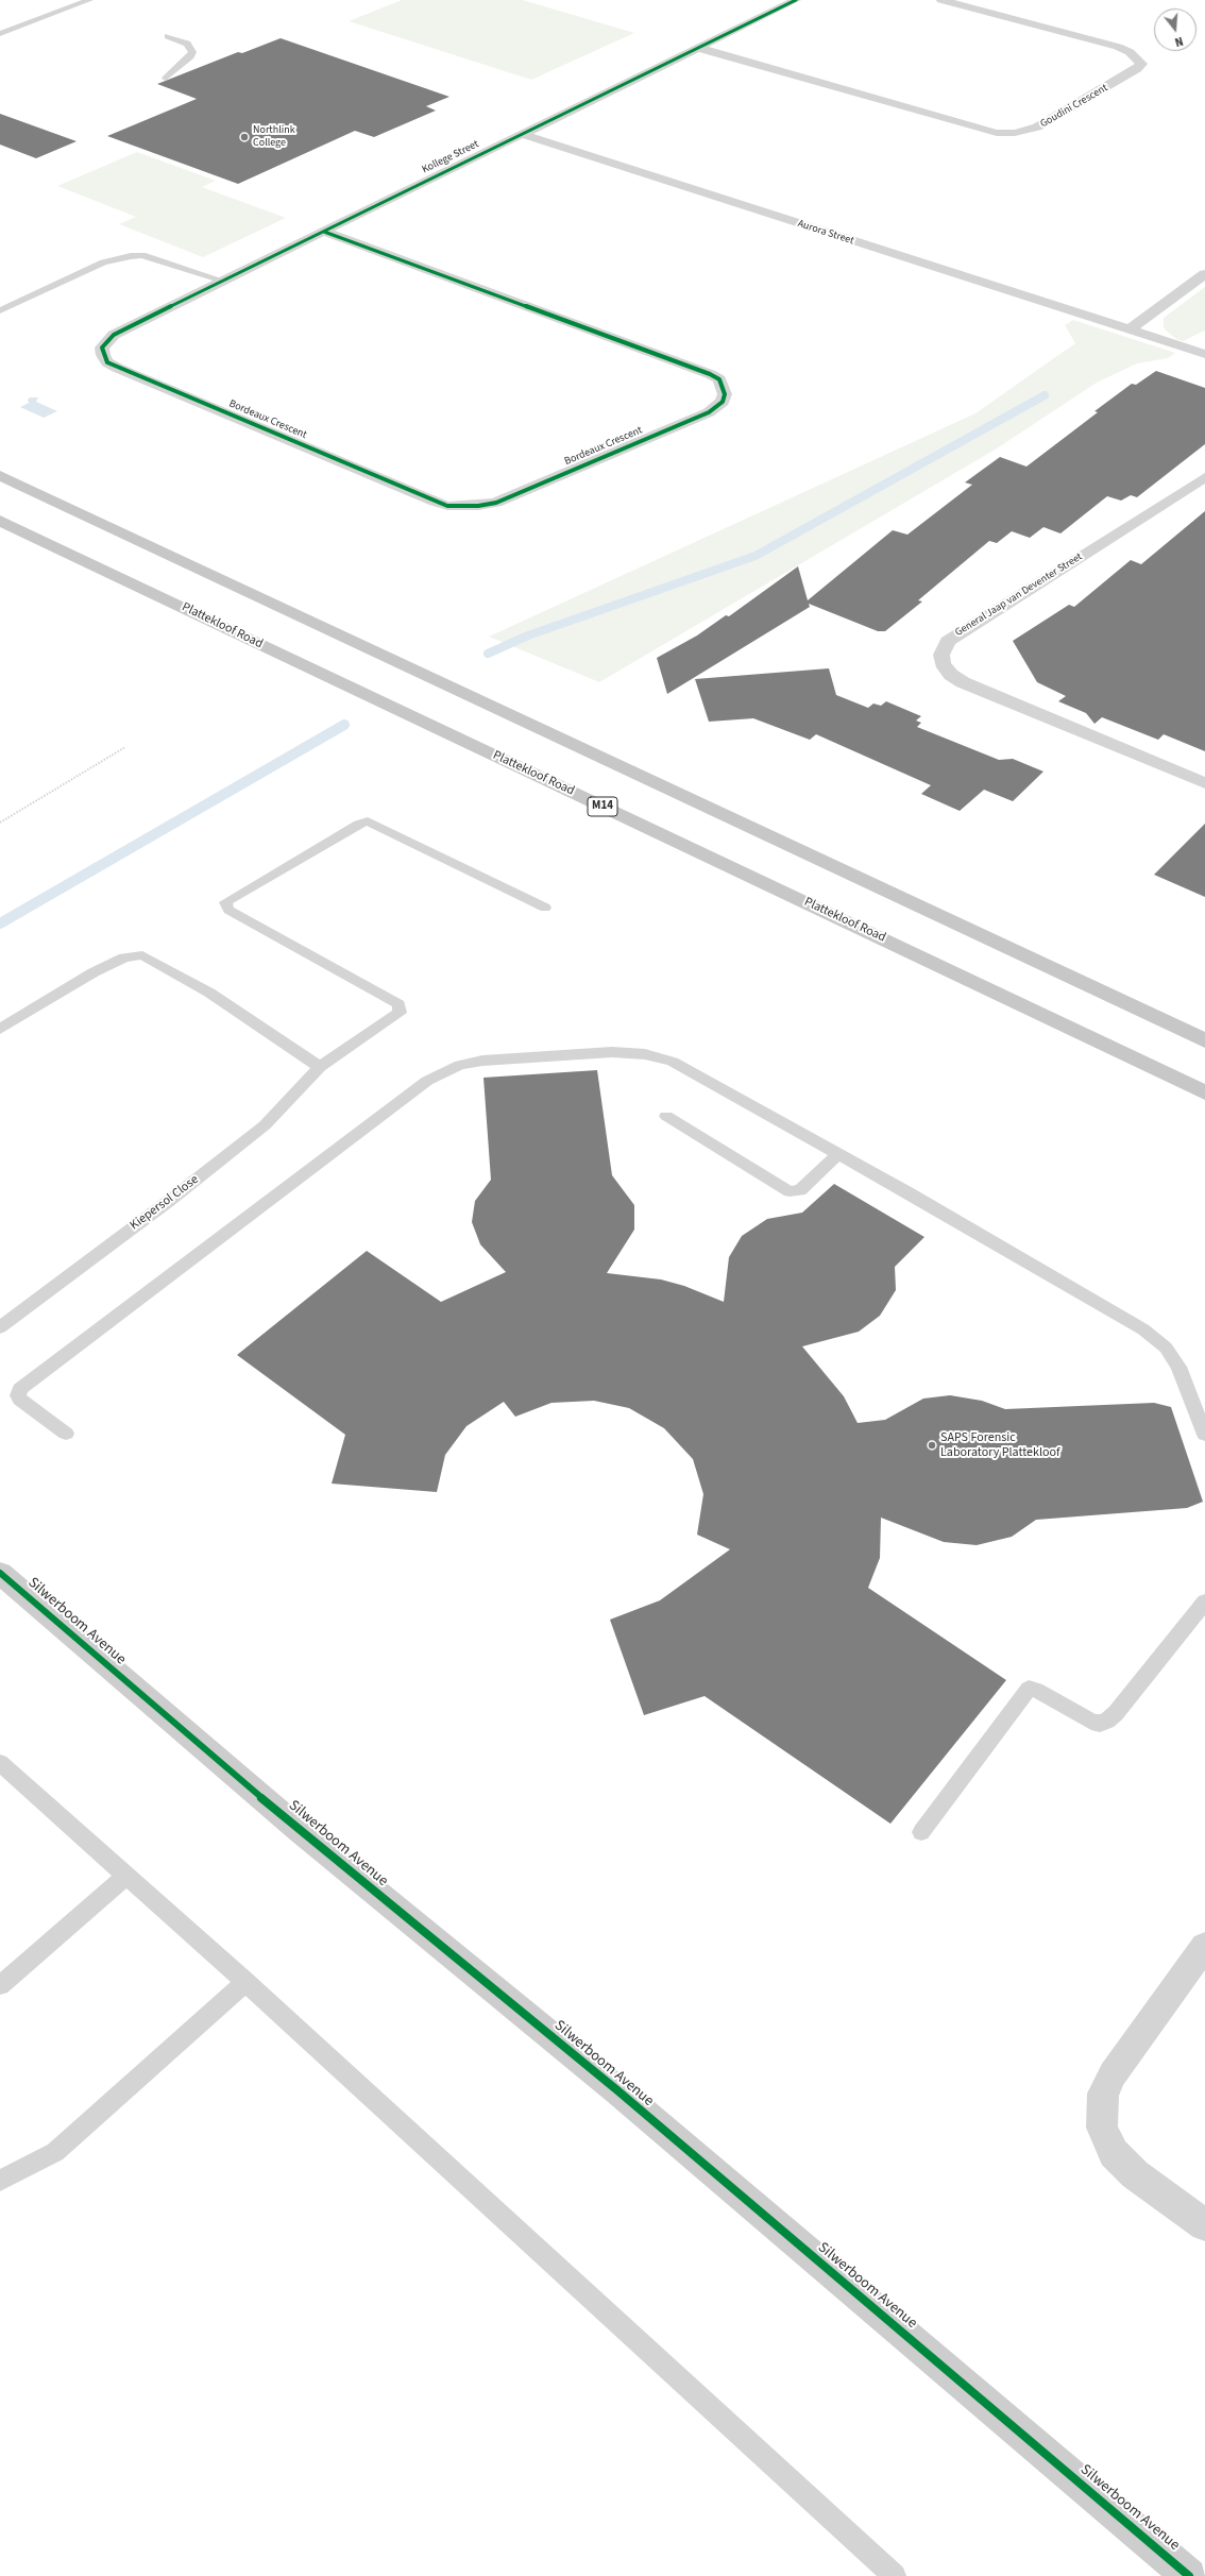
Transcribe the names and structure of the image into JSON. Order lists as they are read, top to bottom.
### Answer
{
  "streets": {
    "main road": ["Plattekloof Road", "M14"],
    "street": [
      "Goudini Crescent",
      "Kollege Street",
      "Aurora Street",
      "Bordeaux Crescent",
      "General Jaap van Deventer Street",
      "Silwerboom Avenue"
    ],
    "lane": ["Kiepersol Close"]
  },
  "crossings": [
    ["Goudini Crescent", "Kollege Street"],
    ["Kollege Street", "Aurora Street"],
    ["Kollege Street", "Bordeaux Crescent"]
  ],
  "places": ["Northlink College", "SAPS Forensic Laboratory Plattekloof"],
  "north": "bottom"
}
